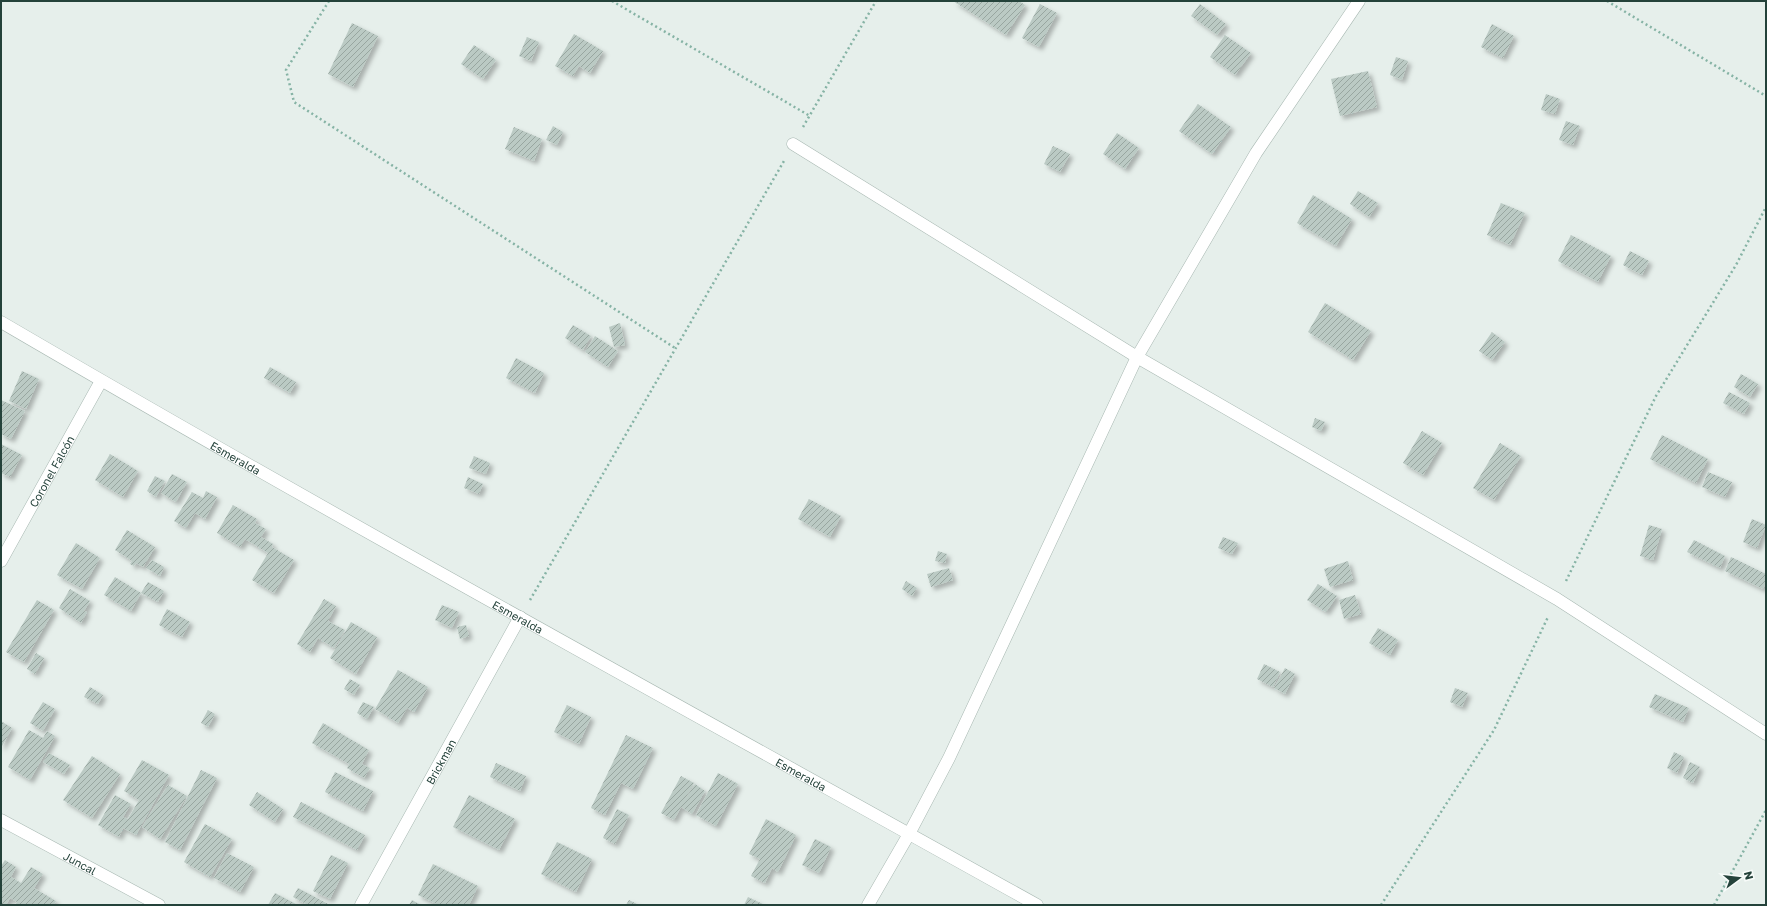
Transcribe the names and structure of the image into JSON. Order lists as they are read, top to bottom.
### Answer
{
  "streets": {
    "street": [
      "Esmeralda",
      "Coronel Falcón",
      "Brickman",
      "Juncal"
    ]
  },
  "crossings": [
    ["Esmeralda", "Coronel Falcón"],
    ["Esmeralda", "Brickman"]
  ],
  "north": "right"
}
